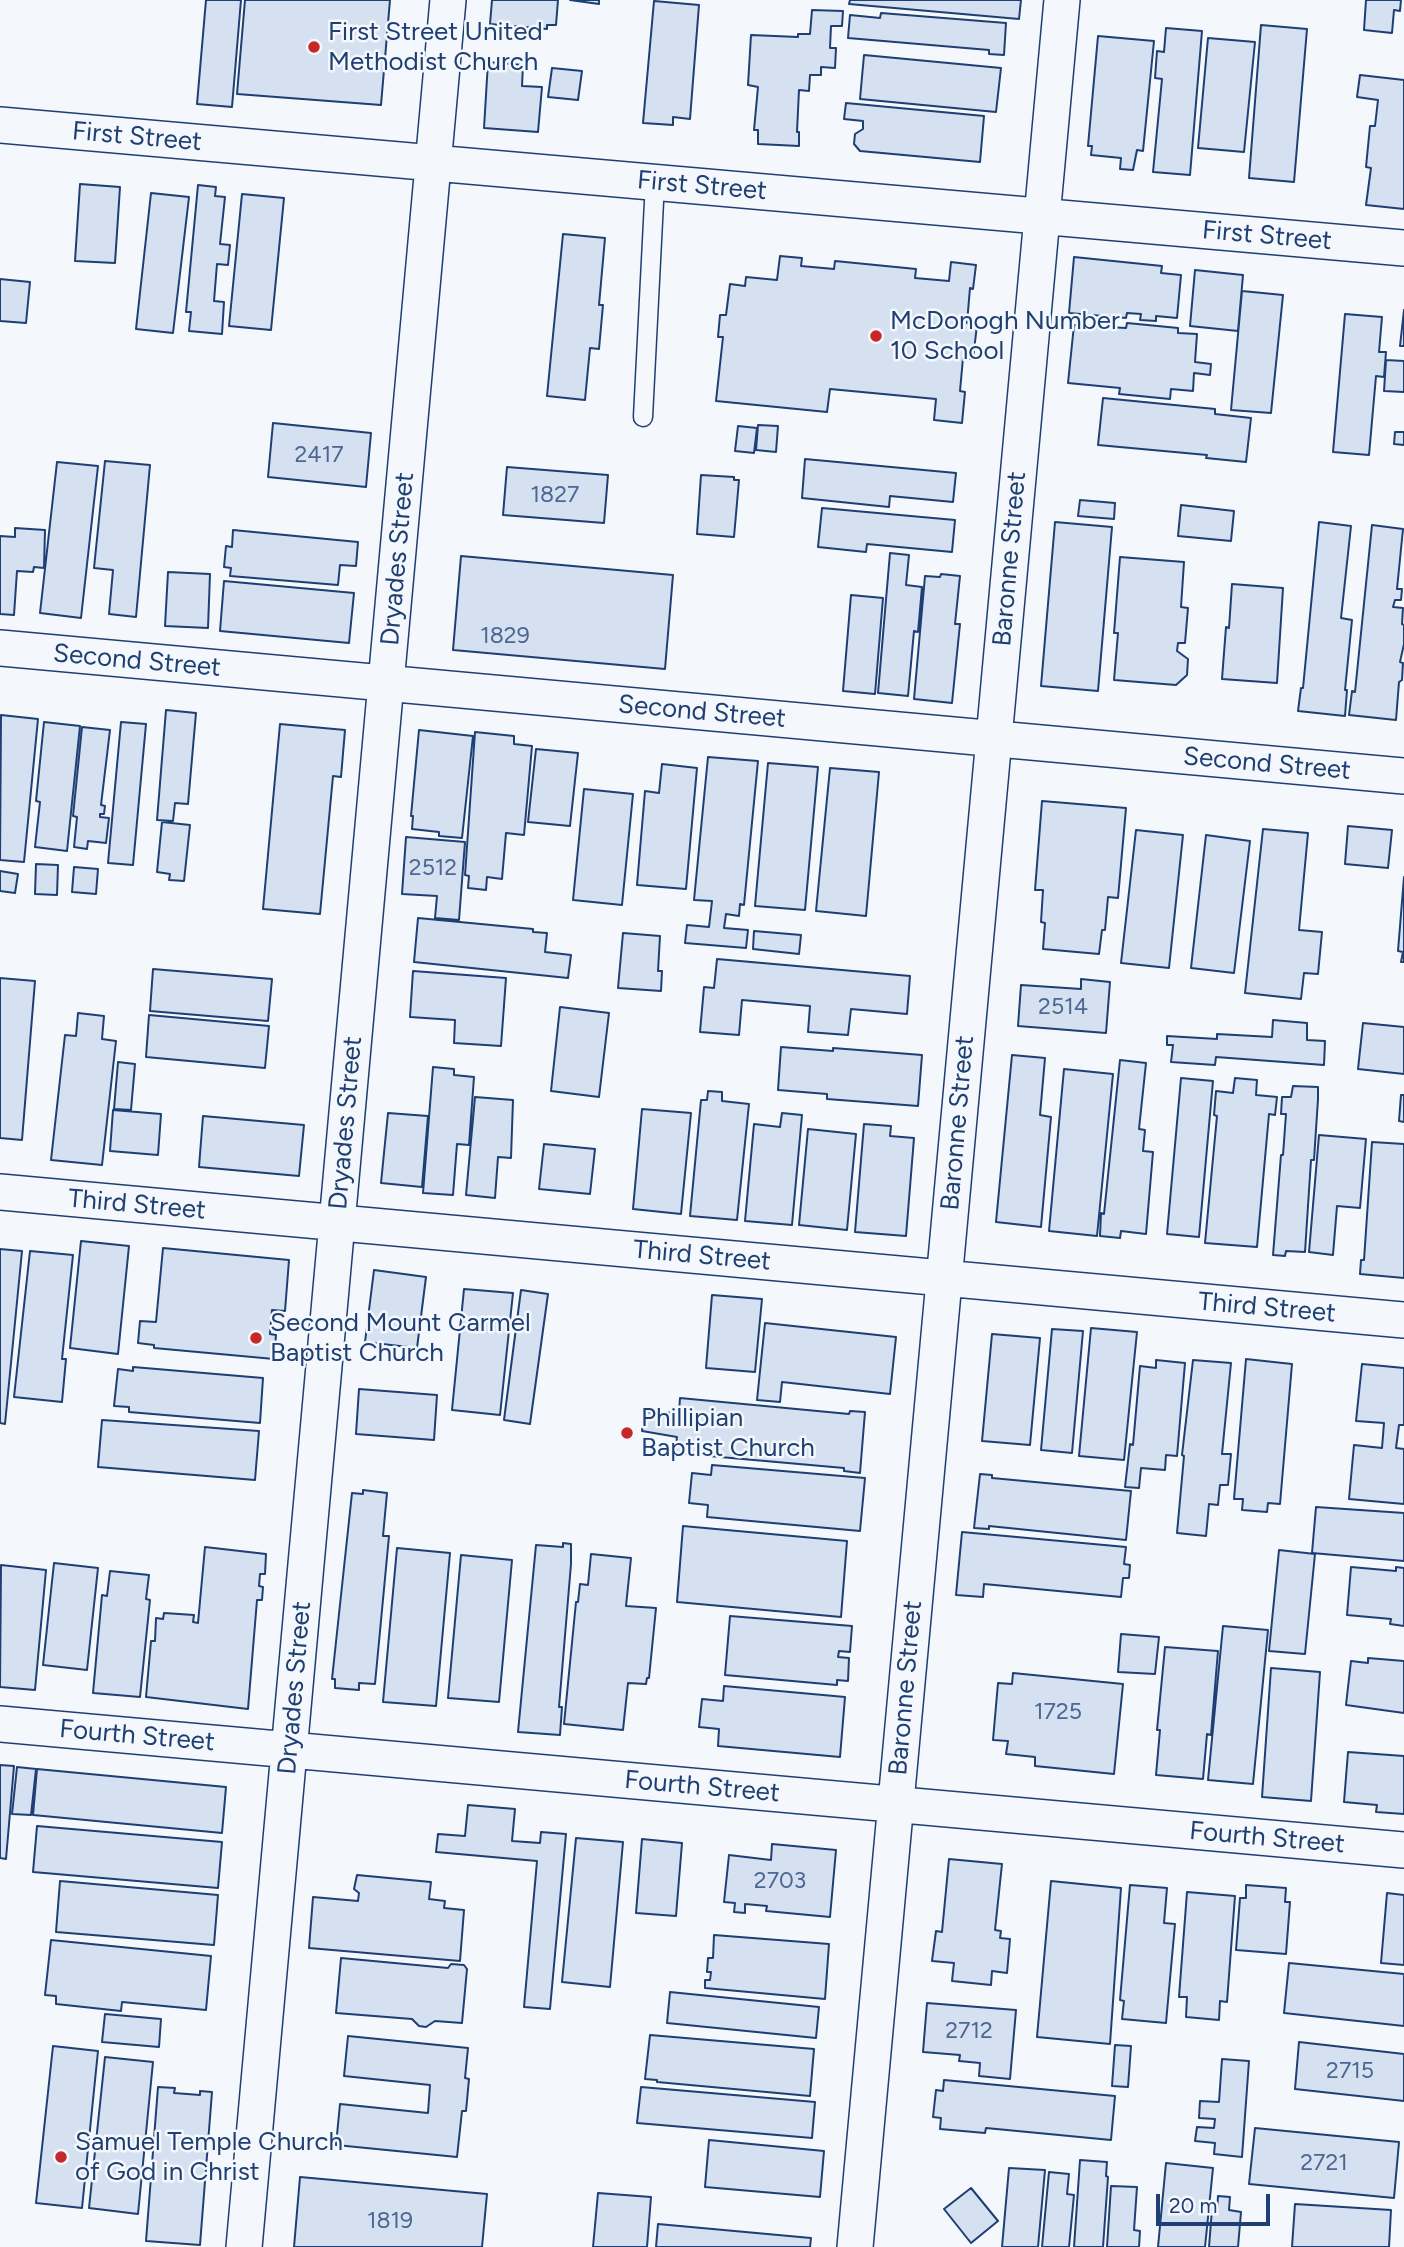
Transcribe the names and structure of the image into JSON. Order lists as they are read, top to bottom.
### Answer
{
  "streets": {
    "street": [
      "First Street",
      "Dryades Street",
      "Baronne Street",
      "Second Street",
      "Third Street",
      "Fourth Street"
    ]
  },
  "crossings": [
    ["First Street", "Dryades Street"],
    ["First Street", "Baronne Street"],
    ["Dryades Street", "Second Street"],
    ["Dryades Street", "Third Street"],
    ["Dryades Street", "Fourth Street"],
    ["Baronne Street", "Second Street"],
    ["Baronne Street", "Third Street"],
    ["Baronne Street", "Fourth Street"]
  ],
  "places": [
    "First Street United Methodist Church",
    "McDonogh Number 10 School",
    "Second Mount Carmel Baptist Church",
    "Phillipian Baptist Church",
    "Samuel Temple Church of God in Christ"
  ],
  "house_numbers": [
    "2417",
    "1827",
    "1829",
    "2512",
    "2514",
    "1725",
    "2703",
    "2712",
    "2715",
    "2721",
    "1819"
  ],
  "scale_bar": "20 m"
}
